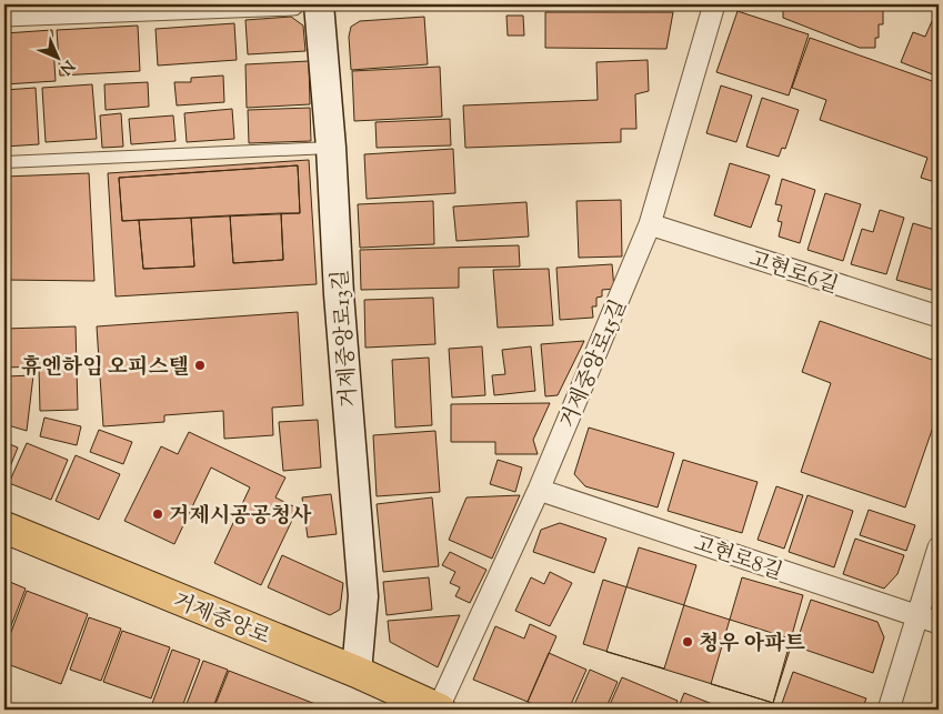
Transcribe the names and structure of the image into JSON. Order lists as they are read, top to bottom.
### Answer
{
  "streets": {
    "main road": ["거제중앙로"],
    "street": [
      "고현로6길",
      "거제중앙로13길",
      "거제중앙로15길",
      "고현로8길"
    ]
  },
  "crossings": [
    ["고현로6길", "거제중앙로15길"],
    ["거제중앙로13길", "거제중앙로"],
    ["거제중앙로15길", "고현로8길"],
    ["거제중앙로15길", "거제중앙로"]
  ],
  "places": ["휴엔하임 오피스텔", "거제시공공청사", "청우 아파트"],
  "north": "bottom right"
}
